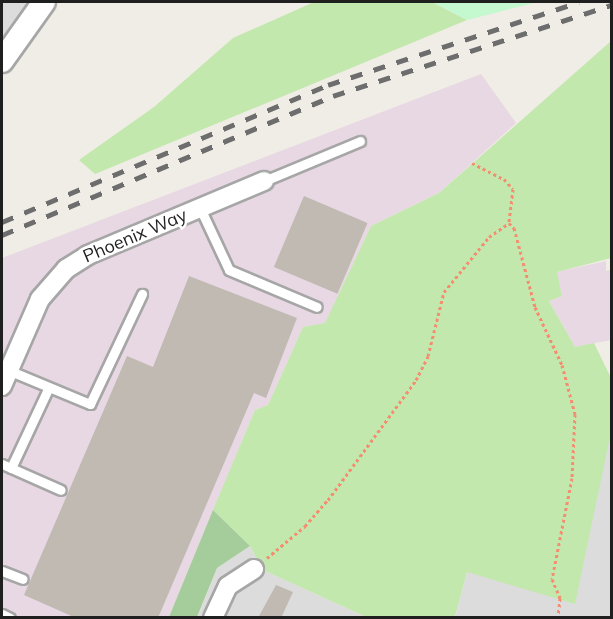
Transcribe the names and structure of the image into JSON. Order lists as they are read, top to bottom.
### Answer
{
  "streets": {
    "street": ["Phoenix Way"]
  }
}
